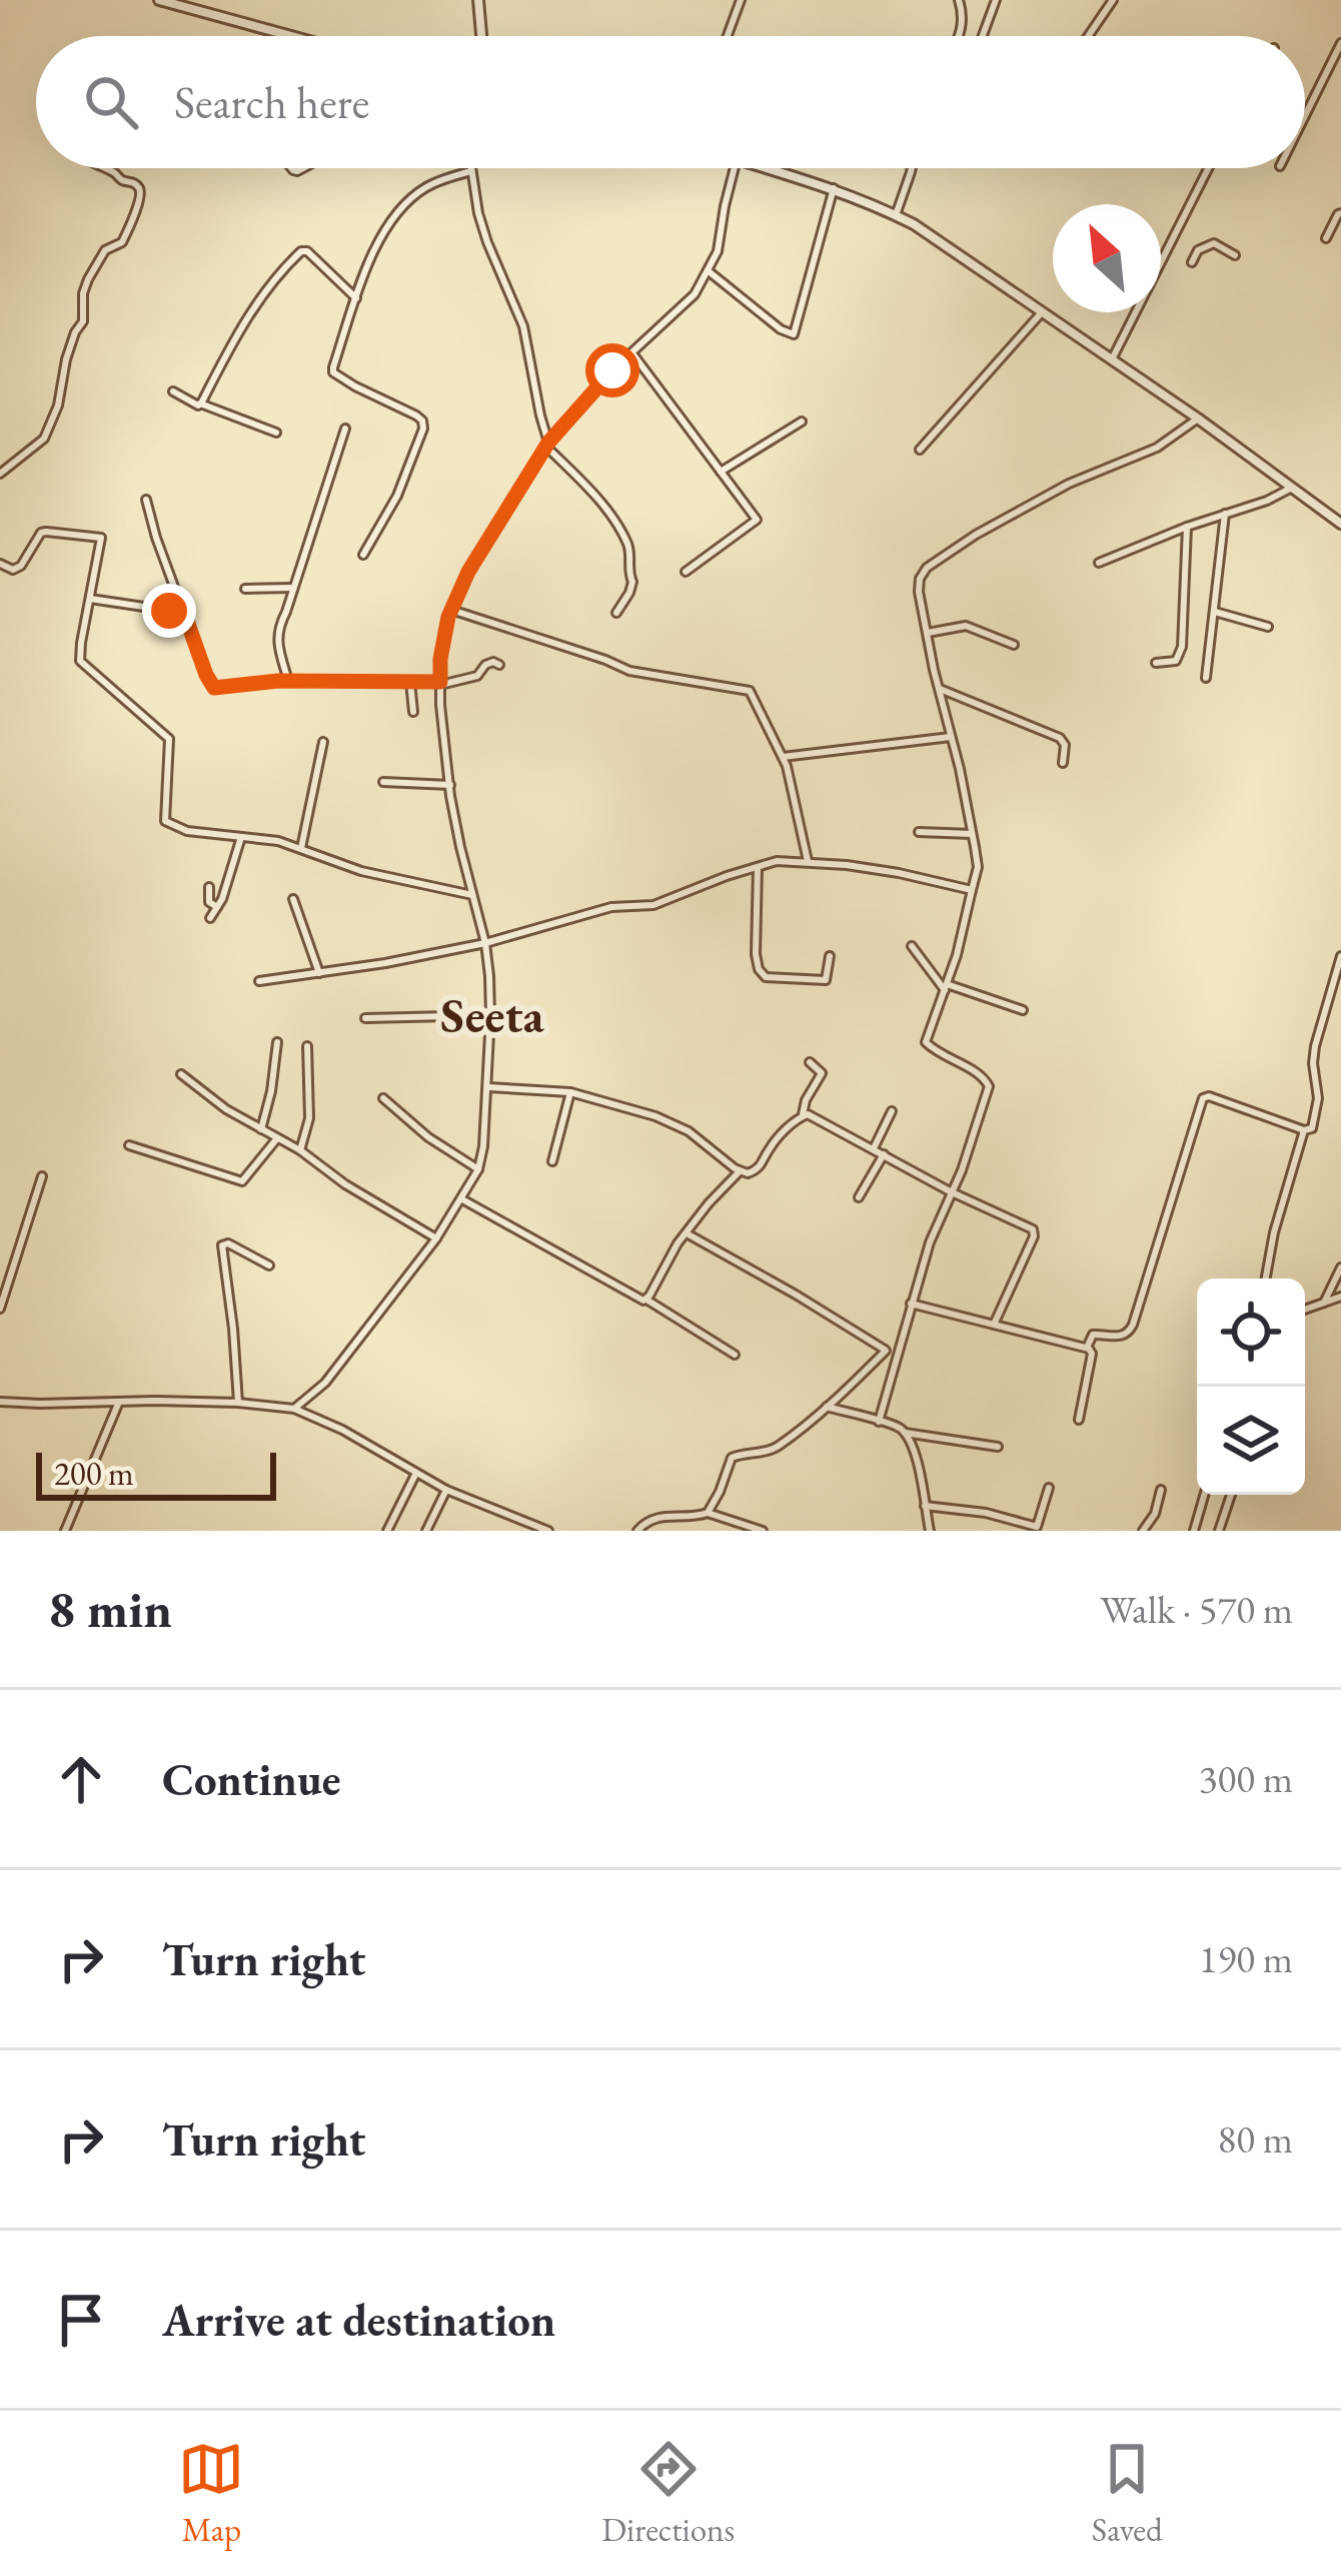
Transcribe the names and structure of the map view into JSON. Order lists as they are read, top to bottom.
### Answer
{
  "districts": ["Seeta"],
  "scale_bar": "200 m",
  "north": "top left",
  "page": {
    "search": "Search here",
    "scale": "200 m",
    "heading": ["8 min", "Walk · 570 m"],
    "list": [
      ["Continue", "300 m"],
      ["Turn right", "190 m"],
      ["Turn right", "80 m"],
      "Arrive at destination"
    ],
    "nav": ["Map", "Directions", "Saved"]
  }
}
